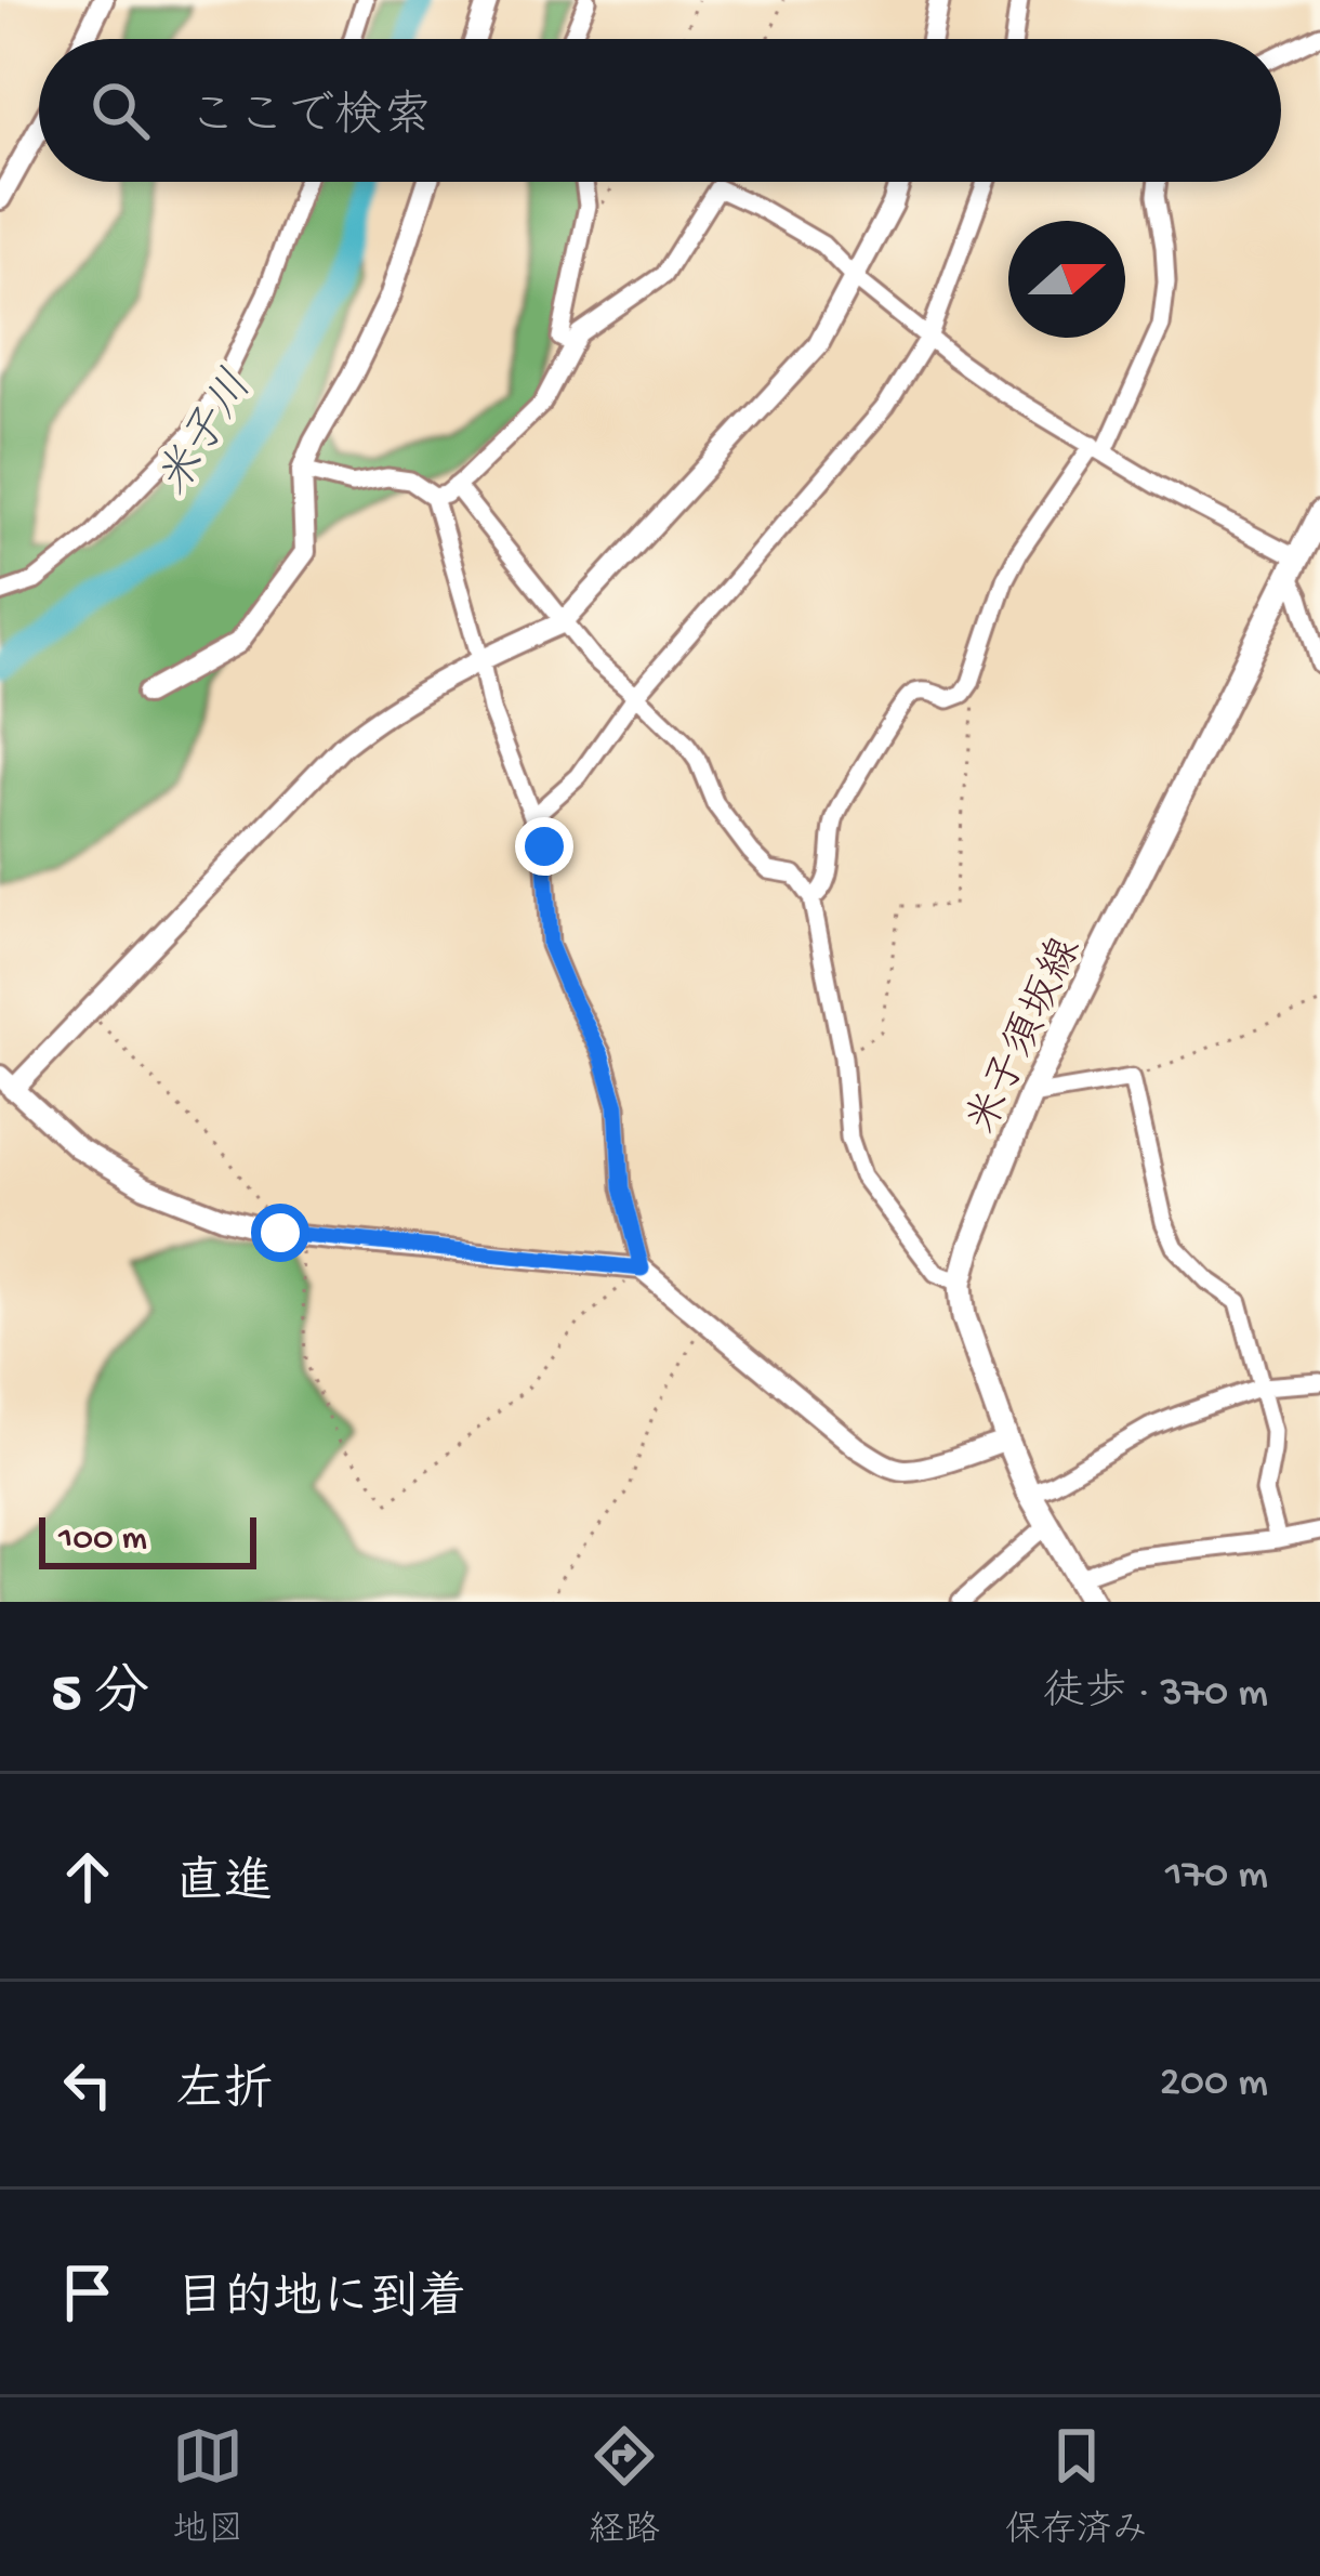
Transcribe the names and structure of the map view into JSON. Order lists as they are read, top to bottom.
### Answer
{
  "streets": {
    "main road": ["米子須坂線"]
  },
  "water": ["米子川"],
  "scale_bar": "100 m",
  "north": "right",
  "page": {
    "search": "ここで検索",
    "scale": "100 m",
    "heading": ["5 分", "徒歩 · 370 m"],
    "list": [
      ["直進", "170 m"],
      ["左折", "200 m"],
      "目的地に到着"
    ],
    "nav": ["地図", "経路", "保存済み"]
  }
}
